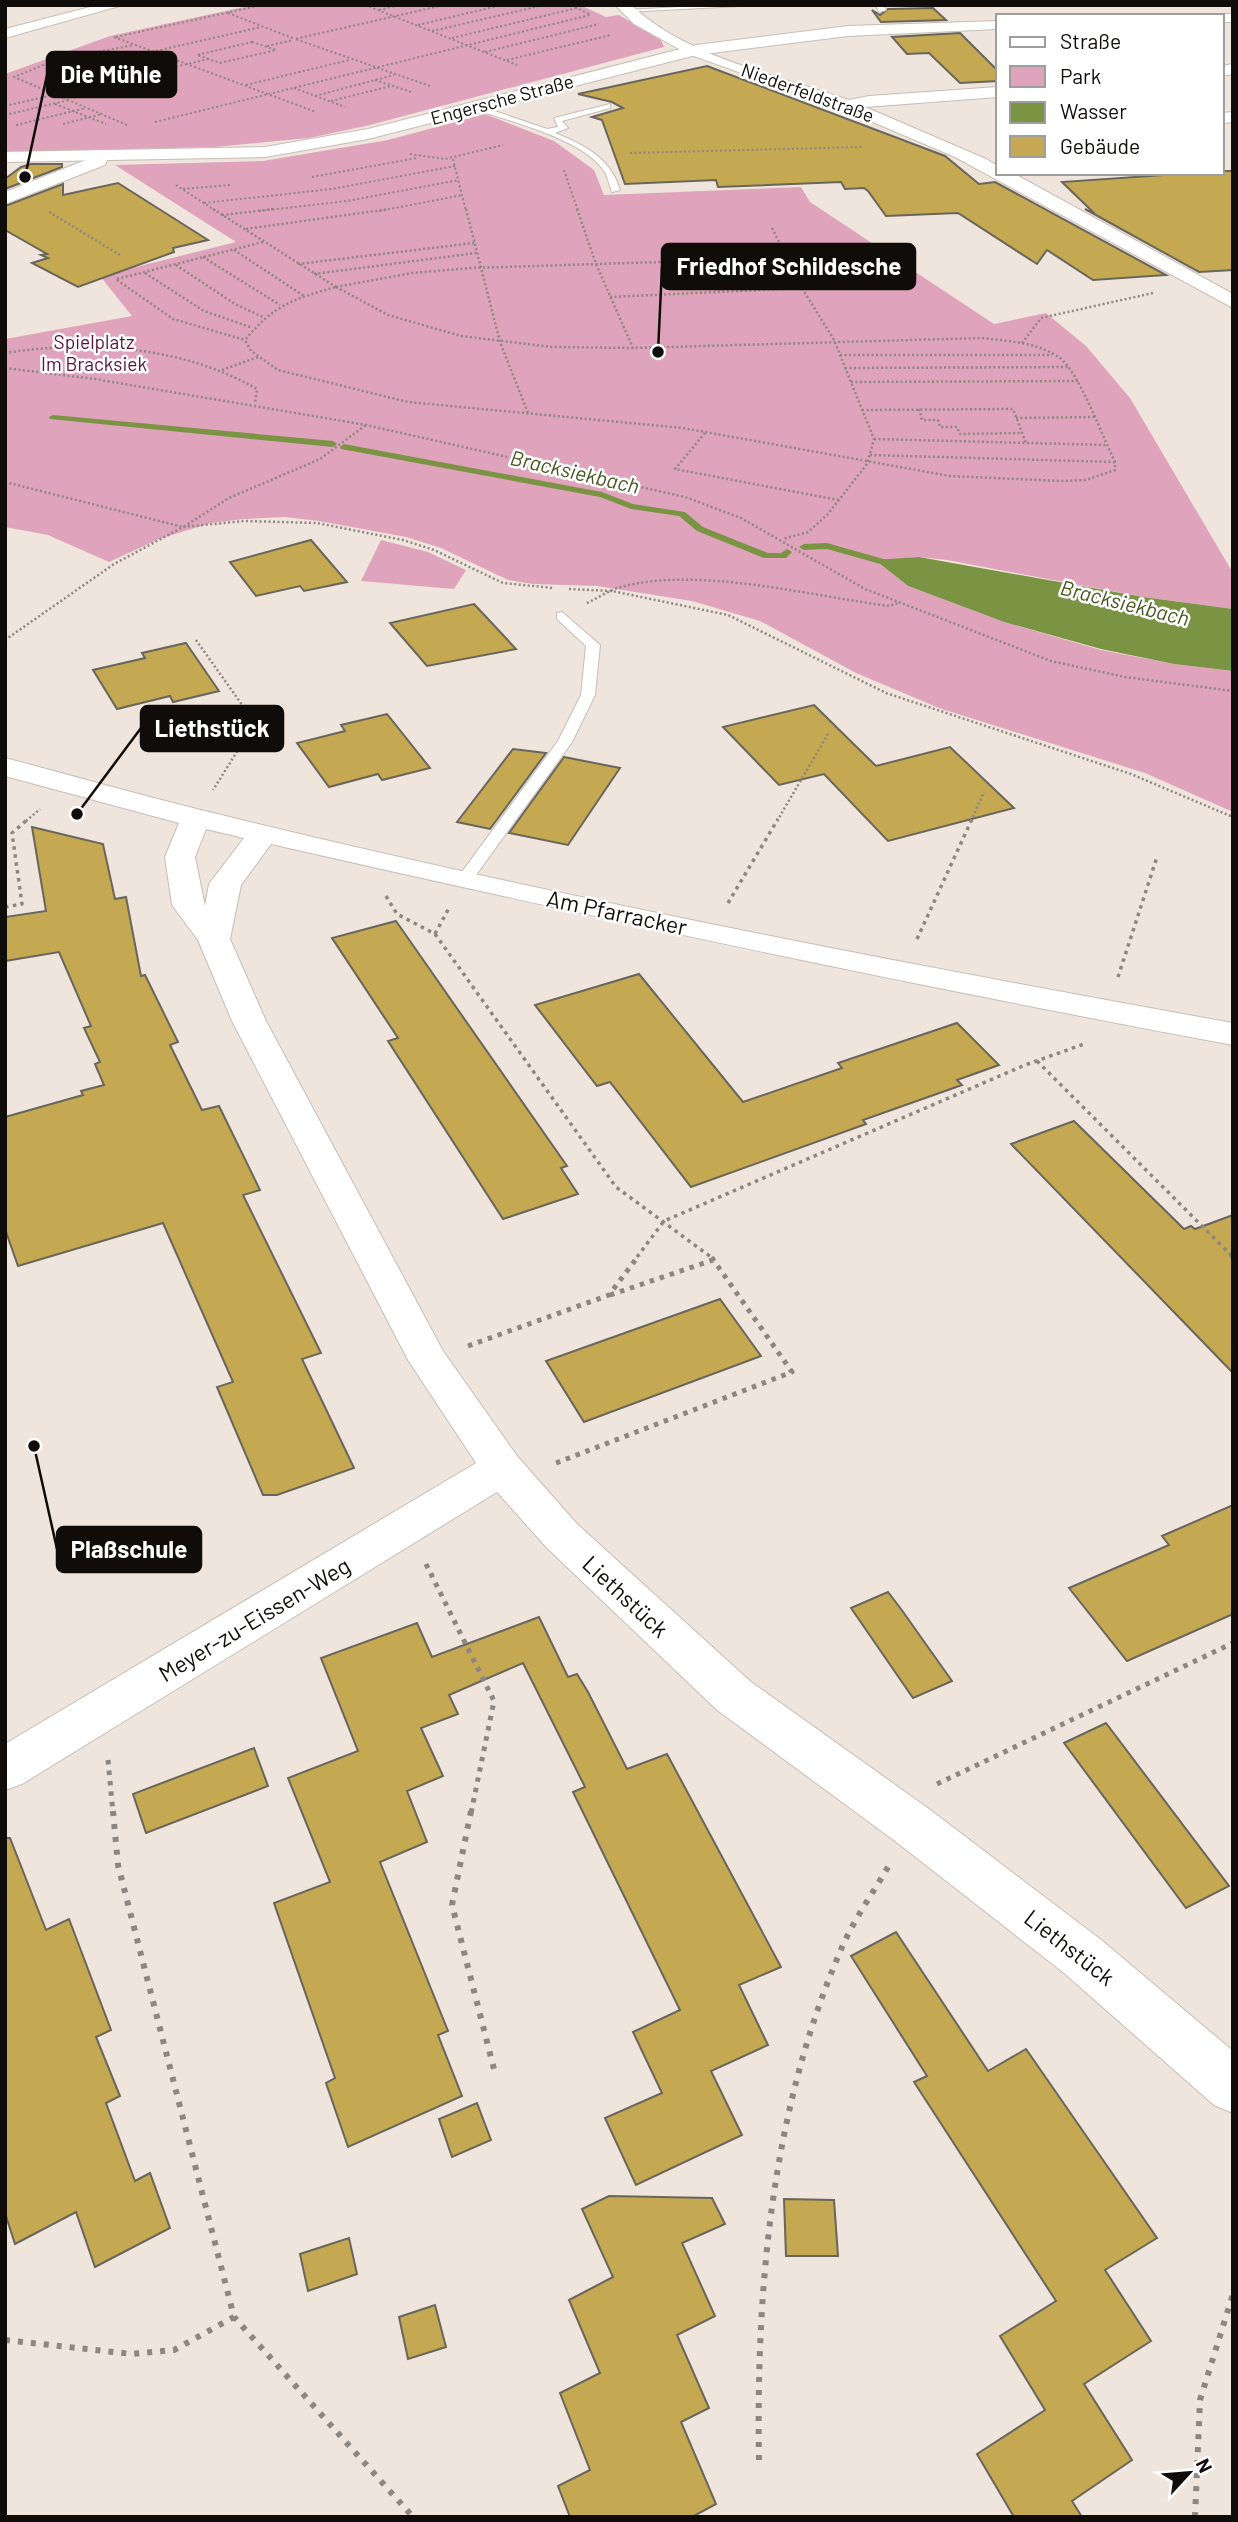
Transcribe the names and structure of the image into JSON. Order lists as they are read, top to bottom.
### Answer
{
  "streets": {
    "street": [
      "Niederfeldstraße",
      "Engersche Straße",
      "Am Pfarracker",
      "Liethstück",
      "Meyer-zu-Eissen-Weg"
    ]
  },
  "crossings": [
    ["Niederfeldstraße", "Engersche Straße"],
    ["Am Pfarracker", "Liethstück"],
    ["Liethstück", "Meyer-zu-Eissen-Weg"]
  ],
  "water": ["Bracksiekbach"],
  "parks": ["Spielplatz Im Bracksiek"],
  "places": [
    "Die Mühle",
    "Friedhof Schildesche",
    "Liethstück",
    "Plaßschule"
  ],
  "legend": [
    "Straße",
    "Park",
    "Wasser",
    "Gebäude"
  ],
  "north": "top right"
}
